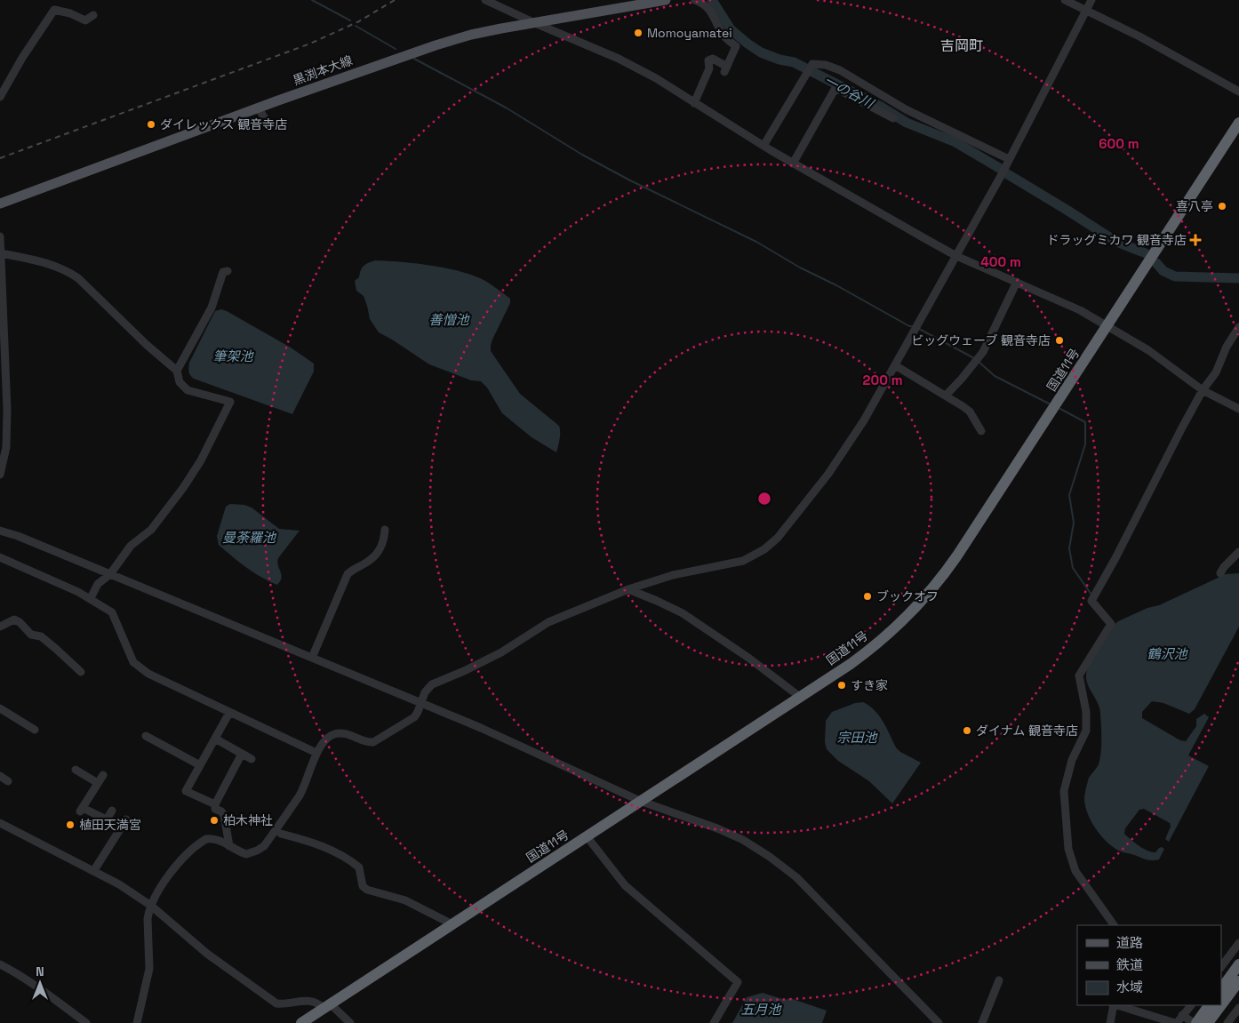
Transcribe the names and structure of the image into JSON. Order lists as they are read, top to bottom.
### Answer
{
  "streets": {
    "highway": ["国道11号"],
    "main road": ["黒渕本大線"]
  },
  "districts": ["吉岡町"],
  "water": [
    "一の谷川",
    "善憎池",
    "筆架池",
    "曼荼羅池",
    "鶴沢池",
    "宗田池",
    "五月池"
  ],
  "places": {
    "other": [
      "Momoyamatei",
      "ダイレックス 観音寺店",
      "喜八亭",
      "ビッグウェーブ 観音寺店",
      "ブックオフ",
      "すき家",
      "ダイナム 観音寺店",
      "柏木神社",
      "植田天満宮"
    ],
    "health": ["ドラッグミカワ 観音寺店"]
  },
  "legend": ["道路", "鉄道", "水域"],
  "north": "top",
  "rings": ["600 m", "400 m", "200 m"]
}
